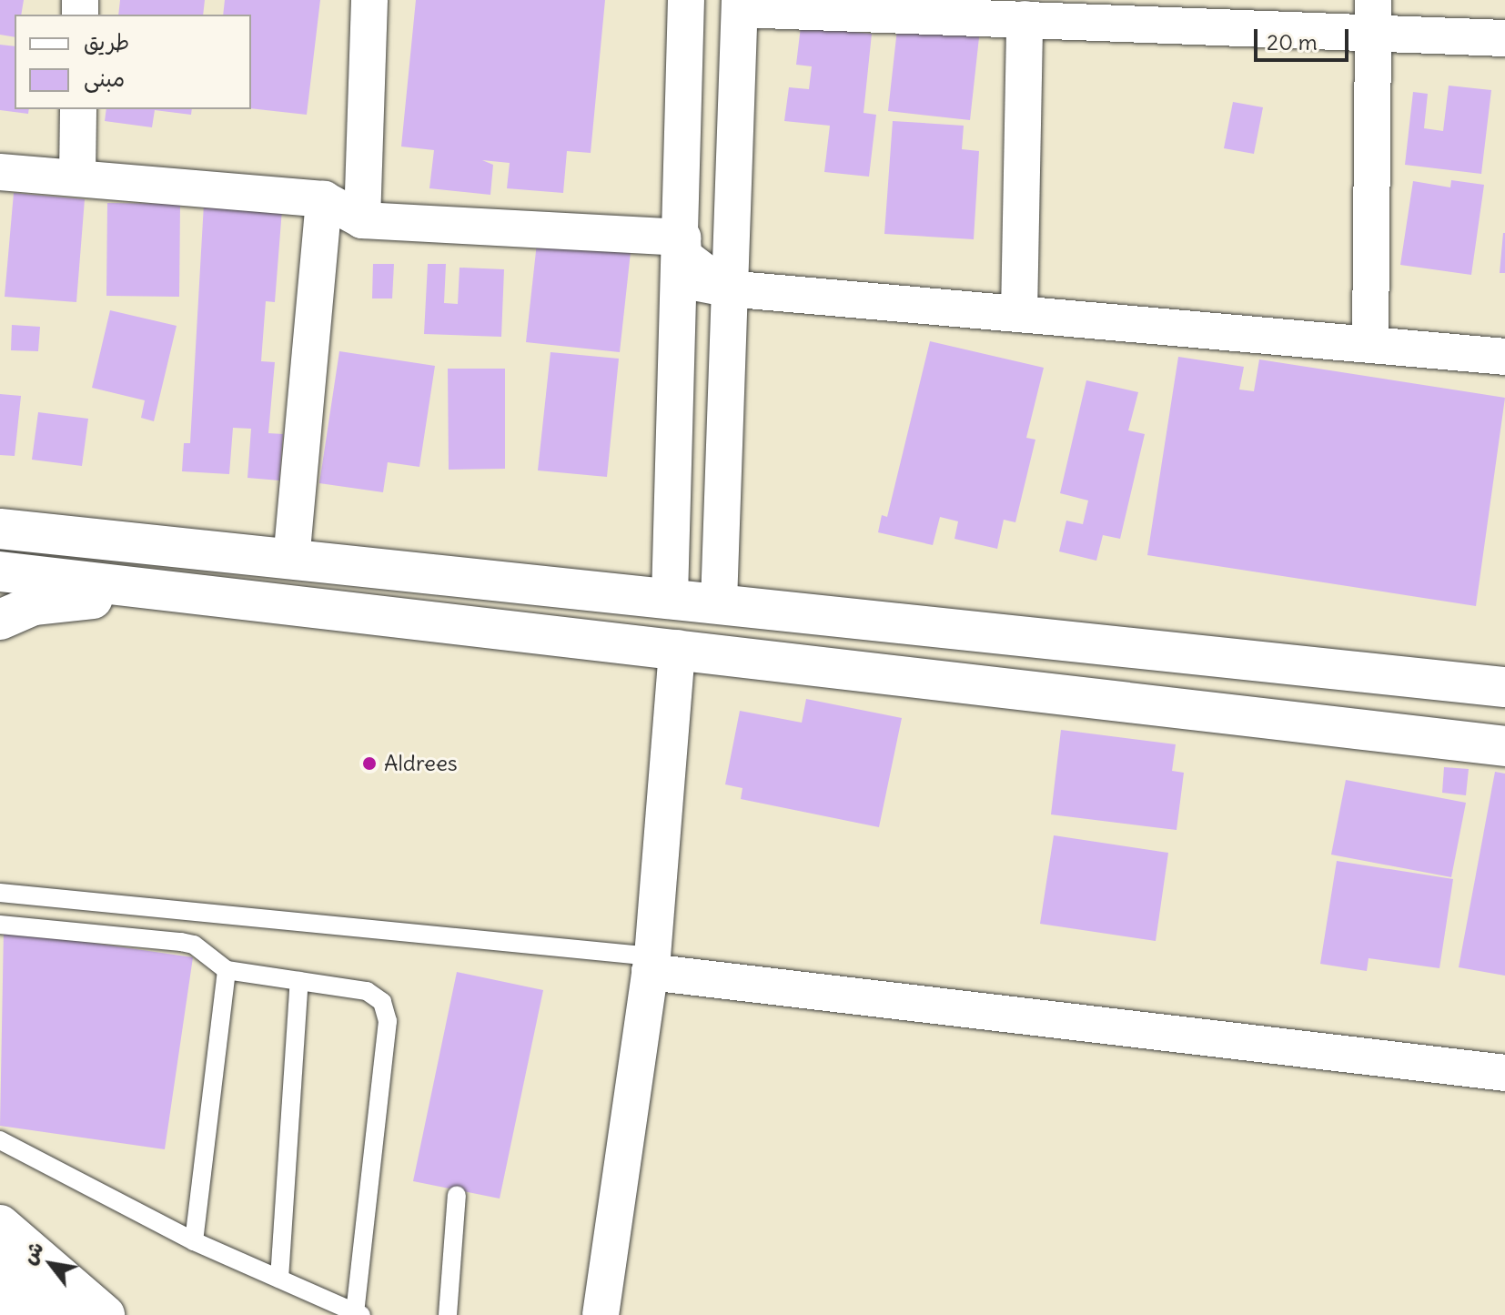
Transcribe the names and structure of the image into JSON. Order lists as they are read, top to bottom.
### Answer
{
  "places": ["Aldrees"],
  "legend": ["طريق", "مبنى"],
  "scale_bar": "20 m",
  "north": "top left"
}
